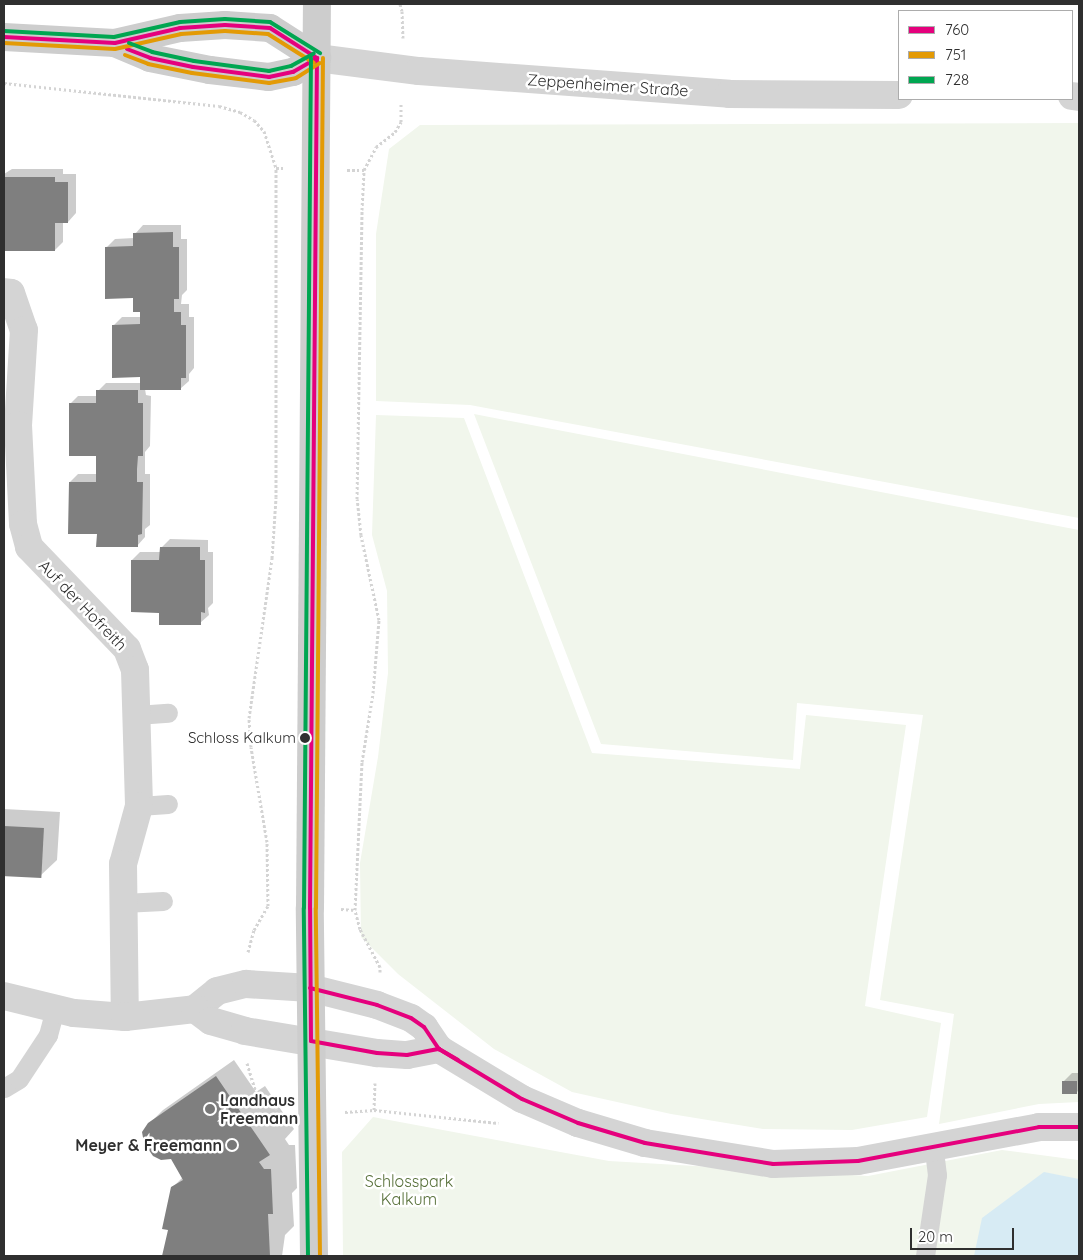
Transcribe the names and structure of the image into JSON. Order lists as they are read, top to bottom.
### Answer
{
  "streets": {
    "street": ["Zeppenheimer Straße", "Auf der Hofreith"]
  },
  "parks": ["Schlosspark Kalkum"],
  "places": ["Schloss Kalkum", "Landhaus Freemann", "Meyer & Freemann"],
  "lines": ["transit line 728", "transit line 760", "transit line 751"],
  "legend": ["760", "751", "728"],
  "scale_bar": "20 m"
}
